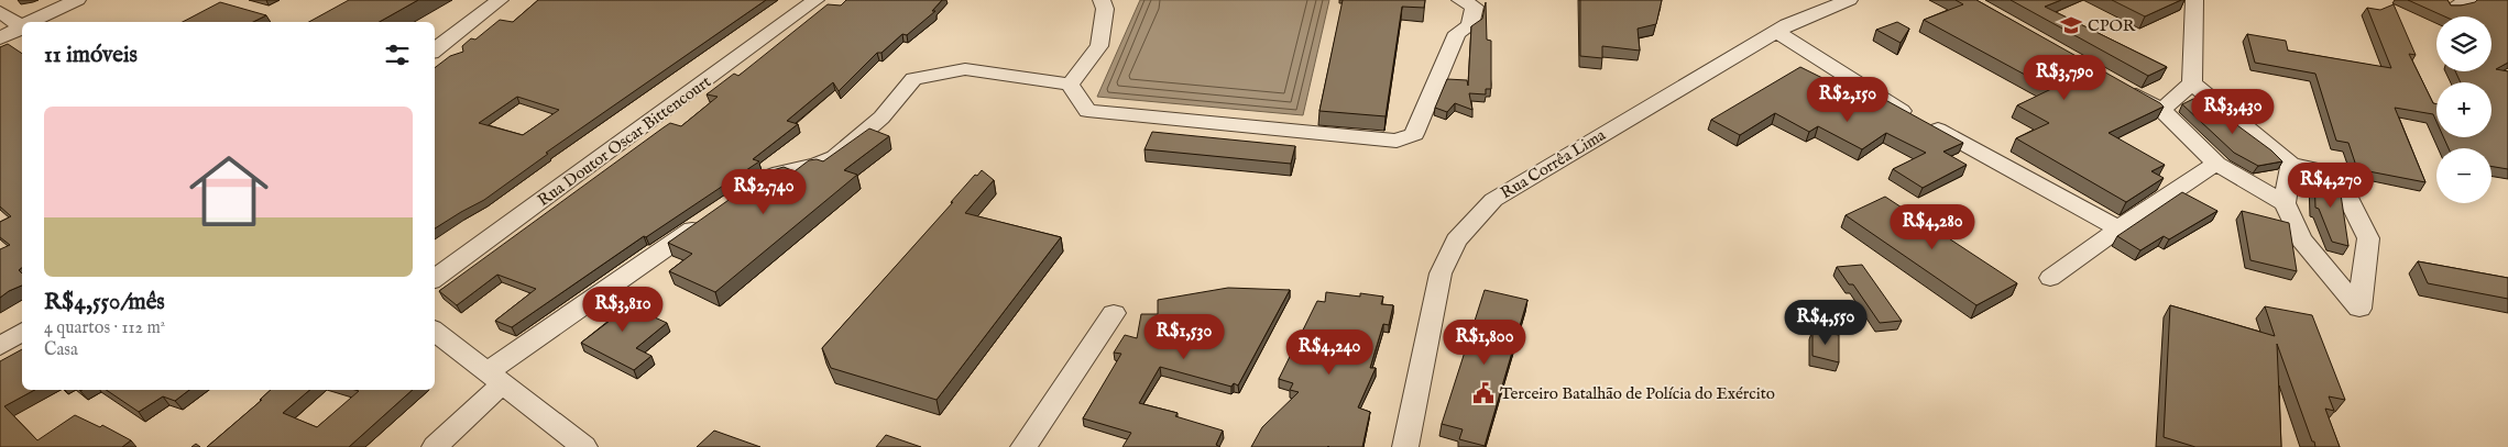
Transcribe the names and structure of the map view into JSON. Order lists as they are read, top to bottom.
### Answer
{
  "streets": {
    "street": ["Rua Doutor Oscar Bittencourt", "Rua Corrêa Lima"]
  },
  "places": {
    "school or university": ["CPOR"],
    "public building": ["Terceiro Batalhão de Polícia do Exército"]
  },
  "page": {
    "map_buttons": ["+", "−"],
    "heading": "11 imóveis",
    "price": [
      "R$3,790",
      "R$2,150",
      "R$3,430",
      "R$4,270",
      "R$2,740",
      "R$4,280",
      "R$3,810",
      "R$4,550",
      "R$1,530",
      "R$1,800",
      "R$4,240"
    ],
    "list": [
      {
        "name": "R$4,550/mês",
        "note": "4 quartos · 112 m² · Casa"
      }
    ]
  }
}
